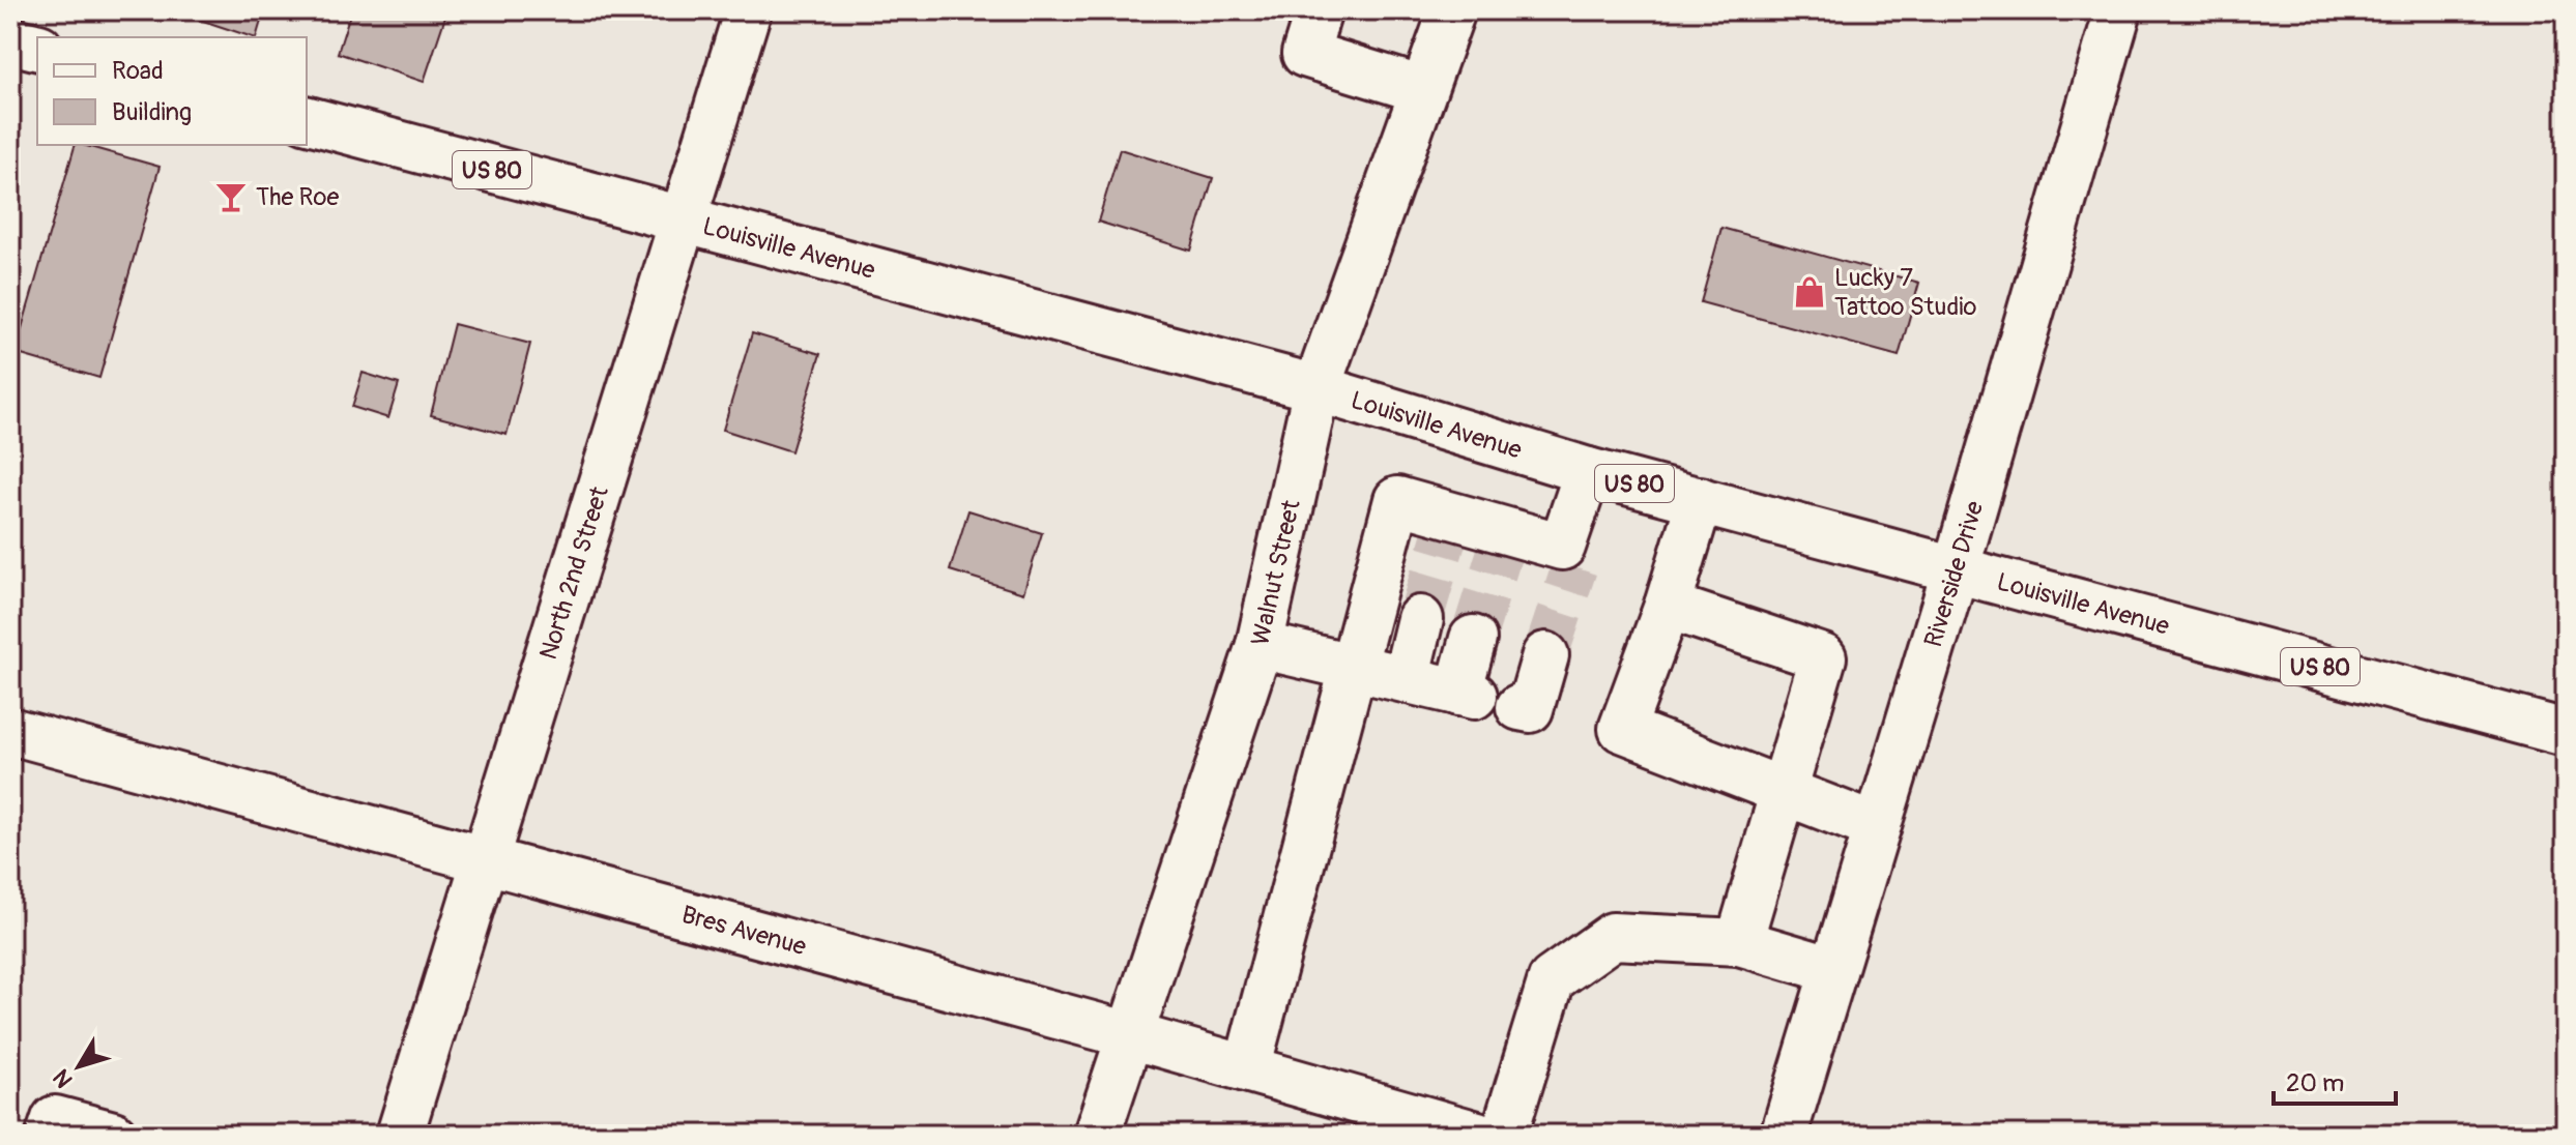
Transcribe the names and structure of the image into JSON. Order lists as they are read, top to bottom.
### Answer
{
  "streets": {
    "street": [
      "US 80",
      "Louisville Avenue",
      "North 2nd Street",
      "Walnut Street",
      "Riverside Drive",
      "Bres Avenue"
    ]
  },
  "crossings": [
    ["Louisville Avenue", "North 2nd Street"],
    ["Louisville Avenue", "Walnut Street"],
    ["Louisville Avenue", "Riverside Drive"],
    ["North 2nd Street", "Bres Avenue"],
    ["Walnut Street", "Bres Avenue"]
  ],
  "places": {
    "bar": ["The Roe"],
    "shop": ["Lucky 7 Tattoo Studio"]
  },
  "legend": ["Road", "Building"],
  "scale_bar": "20 m",
  "north": "bottom left"
}
